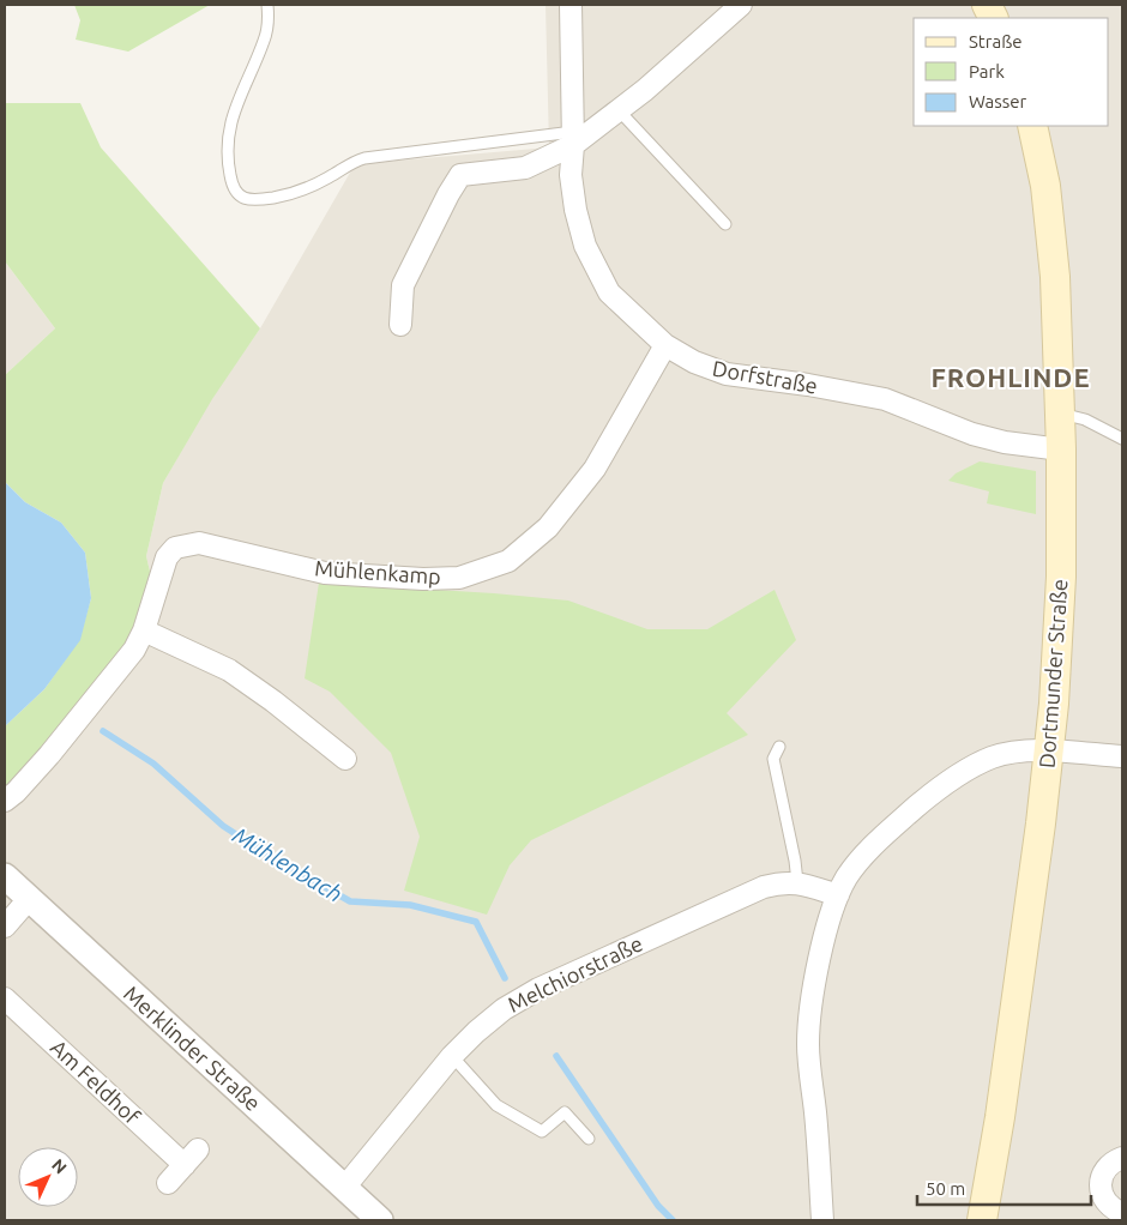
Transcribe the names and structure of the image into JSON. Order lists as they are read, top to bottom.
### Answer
{
  "streets": {
    "main road": ["Dortmunder Straße"],
    "street": [
      "Dorfstraße",
      "Mühlenkamp",
      "Melchiorstraße",
      "Merklinder Straße",
      "Am Feldhof"
    ]
  },
  "crossings": [
    ["Dorfstraße", "Mühlenkamp"],
    ["Dorfstraße", "Dortmunder Straße"],
    ["Melchiorstraße", "Merklinder Straße"]
  ],
  "districts": ["FROHLINDE"],
  "water": ["Mühlenbach"],
  "legend": ["Straße", "Park", "Wasser"],
  "scale_bar": "50 m",
  "north": "top right"
}
